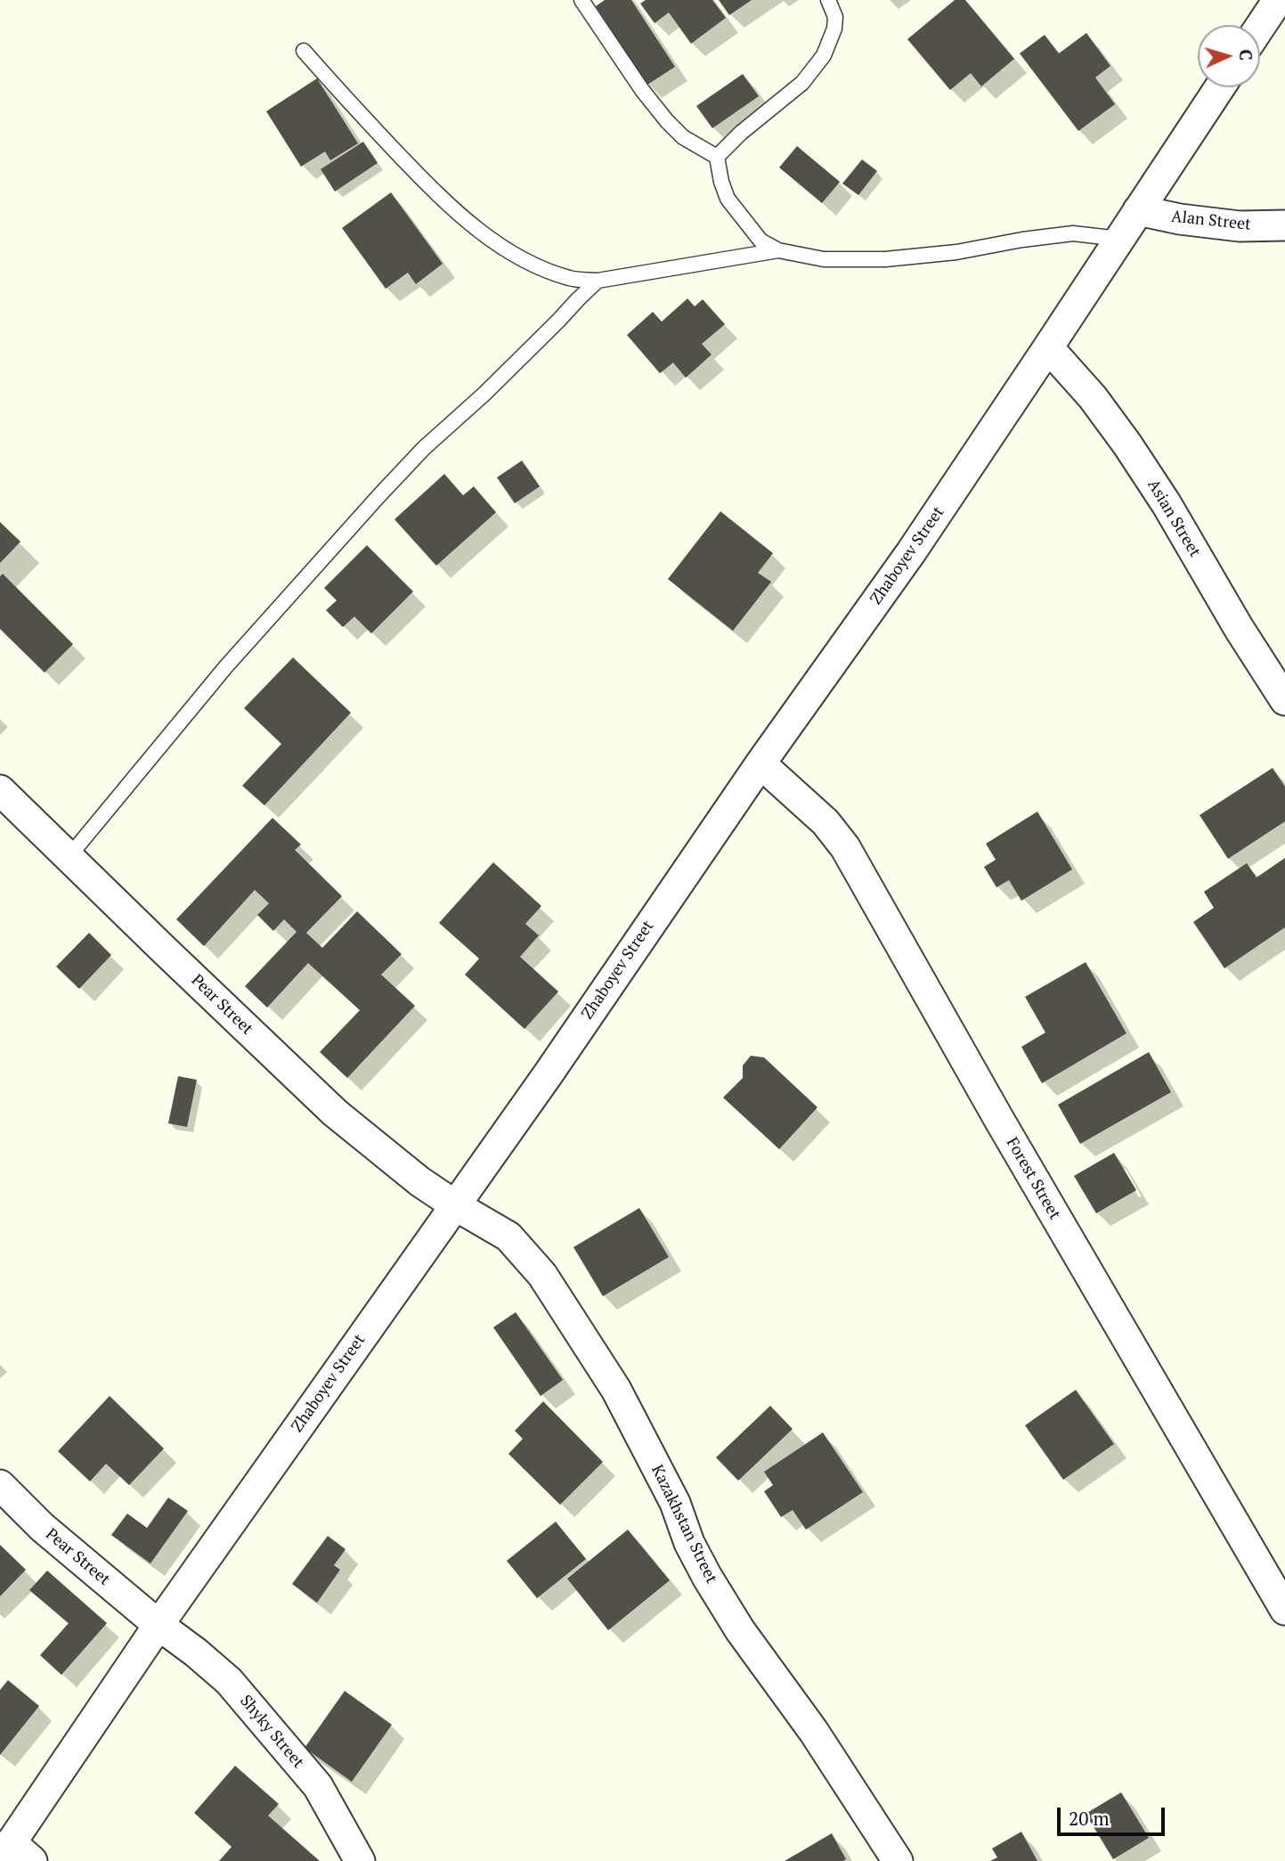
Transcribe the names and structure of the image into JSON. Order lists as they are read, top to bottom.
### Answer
{
  "streets": {
    "street": [
      "Alan Street",
      "Asian Street",
      "Zhaboyev Street",
      "Pear Street",
      "Forest Street",
      "Kazakhstan Street",
      "Shyky Street"
    ]
  },
  "crossings": [
    ["Alan Street", "Zhaboyev Street"],
    ["Asian Street", "Zhaboyev Street"],
    ["Zhaboyev Street", "Pear Street"],
    ["Zhaboyev Street", "Forest Street"],
    ["Zhaboyev Street", "Kazakhstan Street"],
    ["Zhaboyev Street", "Shyky Street"],
    ["Pear Street", "Kazakhstan Street"],
    ["Pear Street", "Shyky Street"]
  ],
  "scale_bar": "20 m",
  "north": "right"
}
